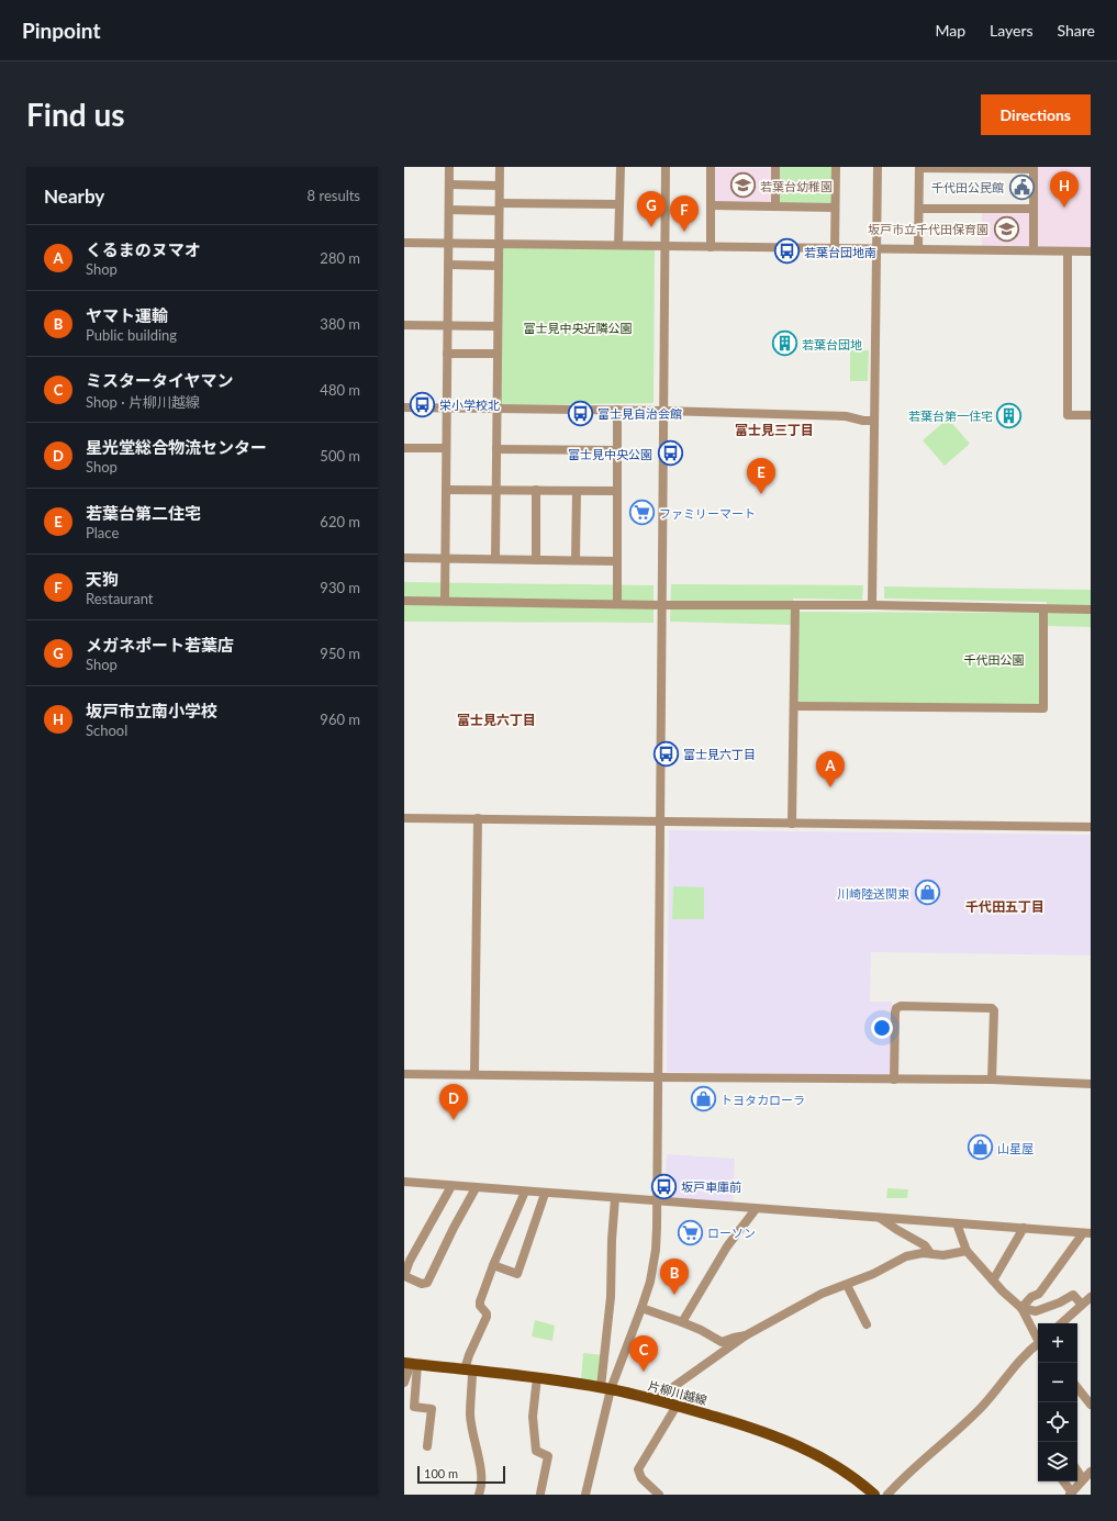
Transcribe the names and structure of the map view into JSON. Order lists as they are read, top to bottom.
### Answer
{
  "streets": {
    "main road": ["片柳川越線"]
  },
  "districts": ["富士見三丁目", "富士見六丁目", "千代田五丁目"],
  "parks": ["富士見中央近隣公園", "千代田公園"],
  "places": {
    "school or university": ["若葉台幼稚園", "坂戸市立千代田保育園"],
    "public building": ["千代田公民館"],
    "bus stop": [
      "若葉台団地南",
      "栄小学校北",
      "富士見自治会館",
      "富士見中央公園",
      "富士見六丁目",
      "坂戸車庫前"
    ],
    "building": ["若葉台団地", "若葉台第一住宅"],
    "supermarket": ["ファミリーマート", "ローソン"],
    "shop": ["川崎陸送関東", "トヨタカローラ", "山星屋"]
  },
  "scale_bar": "100 m",
  "page": {
    "header": "Pinpoint",
    "nav": ["Map", "Layers", "Share"],
    "buttons": "Directions",
    "title": "Find us",
    "heading": ["Nearby", "8 results"],
    "pins": [
      "H",
      "G",
      "F",
      "E",
      "A",
      "D",
      "B",
      "C"
    ],
    "list": [
      {
        "mark": "A",
        "name": "くるまのヌマオ",
        "note": "Shop",
        "value": "280 m"
      },
      {
        "mark": "B",
        "name": "ヤマト運輸",
        "note": "Public building",
        "value": "380 m"
      },
      {
        "mark": "C",
        "name": "ミスタータイヤマン",
        "note": "Shop · 片柳川越線",
        "value": "480 m"
      },
      {
        "mark": "D",
        "name": "星光堂総合物流センター",
        "note": "Shop",
        "value": "500 m"
      },
      {
        "mark": "E",
        "name": "若葉台第二住宅",
        "note": "Place",
        "value": "620 m"
      },
      {
        "mark": "F",
        "name": "天狗",
        "note": "Restaurant",
        "value": "930 m"
      },
      {
        "mark": "G",
        "name": "メガネポート若葉店",
        "note": "Shop",
        "value": "950 m"
      },
      {
        "mark": "H",
        "name": "坂戸市立南小学校",
        "note": "School",
        "value": "960 m"
      }
    ],
    "map_buttons": ["+", "−"],
    "scale": "100 m"
  }
}
